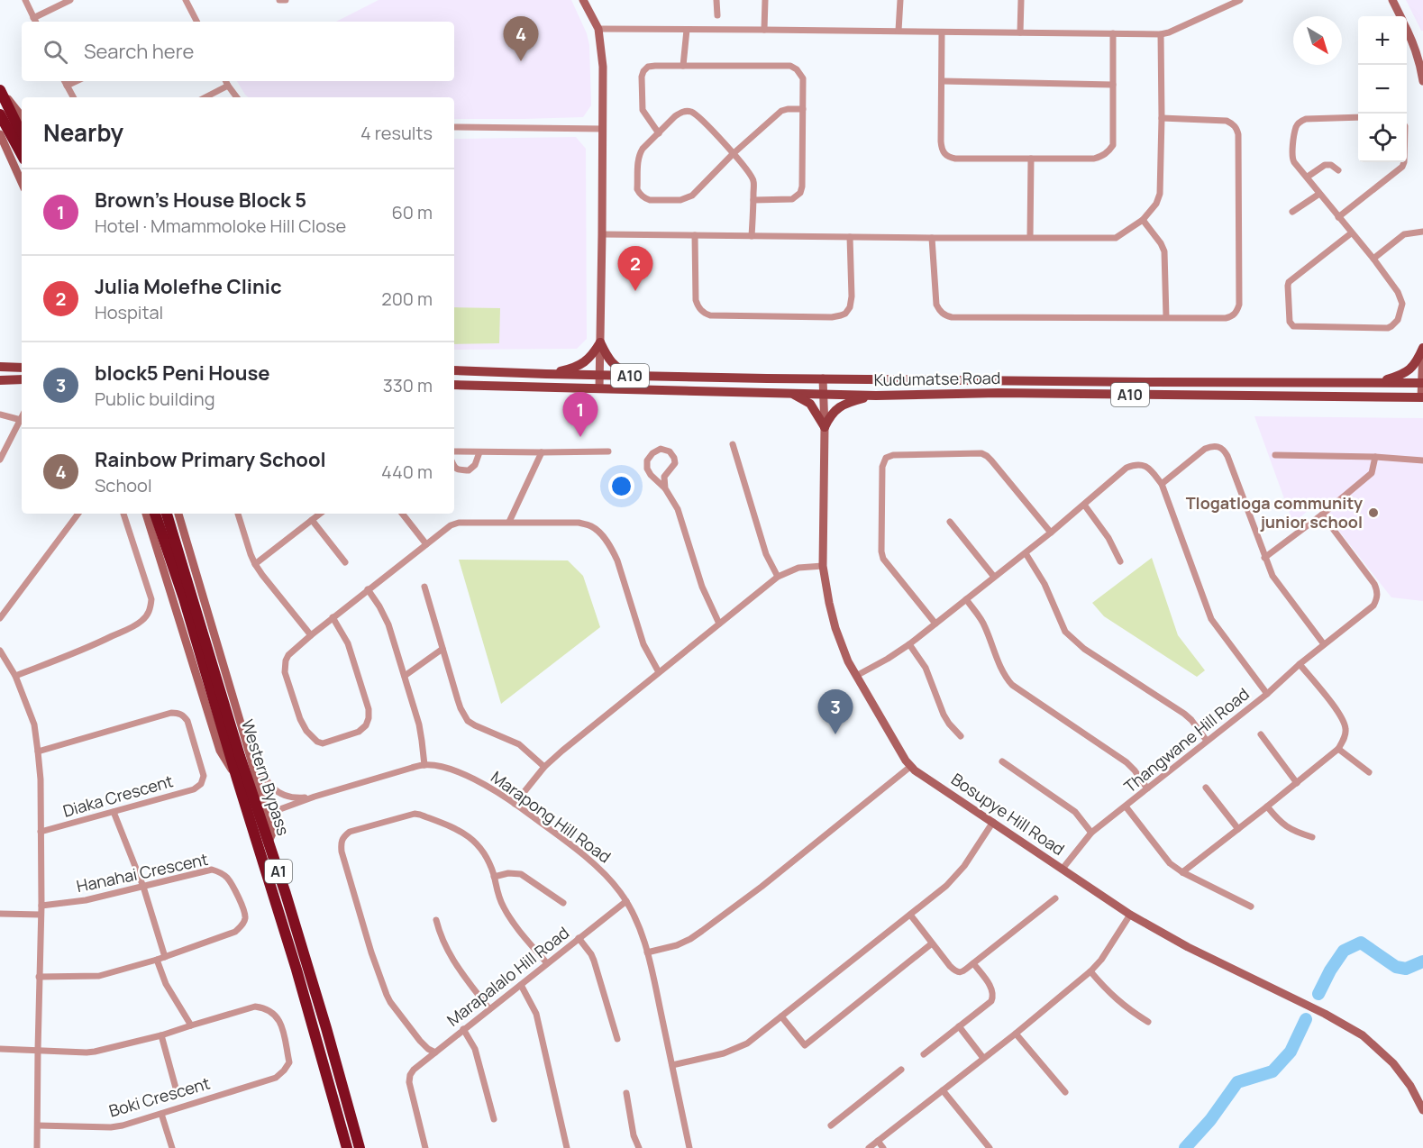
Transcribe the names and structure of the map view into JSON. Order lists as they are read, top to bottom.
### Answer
{
  "streets": {
    "highway": ["Western Bypass", "A1"],
    "main road": ["A10", "Kudumatse Road"],
    "street": [
      "Thangwane Hill Road",
      "Diaka Crescent",
      "Bosupye Hill Road",
      "Marapong Hill Road",
      "Hanahai Crescent",
      "Marapalalo Hill Road",
      "Boki Crescent"
    ]
  },
  "crossings": [
    ["Kudumatse Road", "Bosupye Hill Road"],
    ["Thangwane Hill Road", "Bosupye Hill Road"],
    ["Marapong Hill Road", "Marapalalo Hill Road"]
  ],
  "places": ["Tlogatloga community junior school"],
  "north": "bottom right",
  "page": {
    "map_buttons": ["+", "−"],
    "pins": [
      "4",
      "2",
      "1",
      "3"
    ],
    "search": "Search here",
    "heading": ["Nearby", "4 results"],
    "list": [
      {
        "mark": "1",
        "name": "Brown's House Block 5",
        "note": "Hotel · Mmammoloke Hill Close",
        "value": "60 m"
      },
      {
        "mark": "2",
        "name": "Julia Molefhe Clinic",
        "note": "Hospital",
        "value": "200 m"
      },
      {
        "mark": "3",
        "name": "block5 Peni House",
        "note": "Public building",
        "value": "330 m"
      },
      {
        "mark": "4",
        "name": "Rainbow Primary School",
        "note": "School",
        "value": "440 m"
      }
    ]
  }
}
